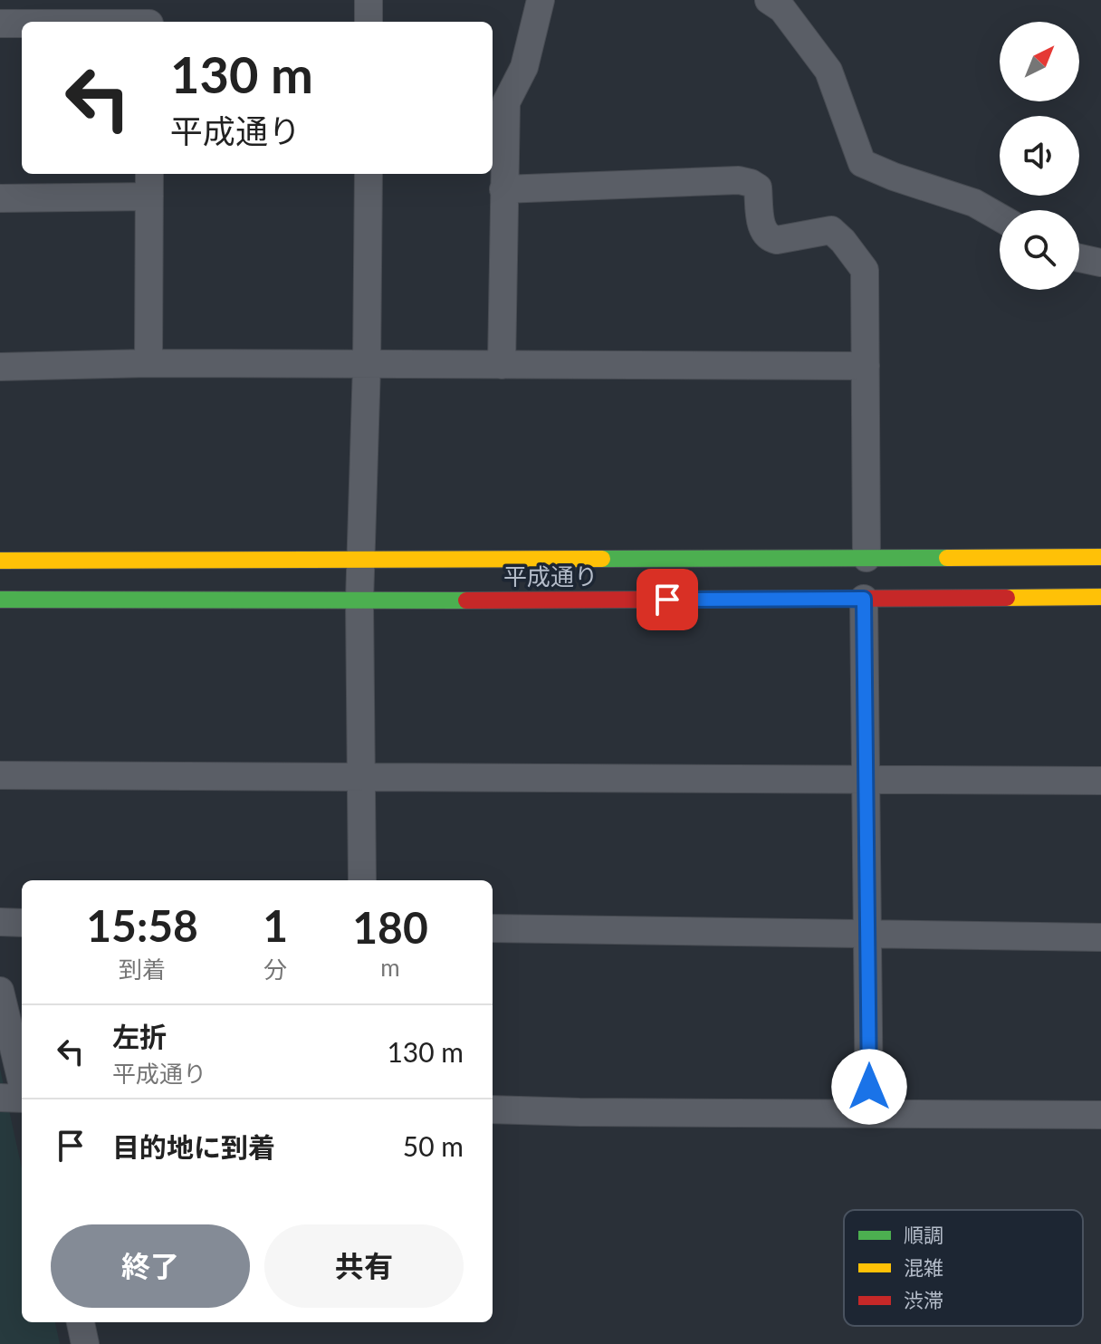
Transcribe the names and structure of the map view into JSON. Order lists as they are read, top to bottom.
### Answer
{
  "streets": {
    "street": ["平成通り"]
  },
  "legend": ["順調", "混雑", "渋滞"],
  "north": "top right",
  "page": {
    "turn": ["130 m", "平成通り"],
    "eta": [
      "15:58",
      "到着",
      "1",
      "分",
      "180",
      "m"
    ],
    "list": [
      {
        "name": "左折",
        "note": "平成通り",
        "value": "130 m"
      },
      {
        "name": "目的地に到着",
        "value": "50 m"
      }
    ],
    "buttons": ["終了", "共有"]
  }
}
